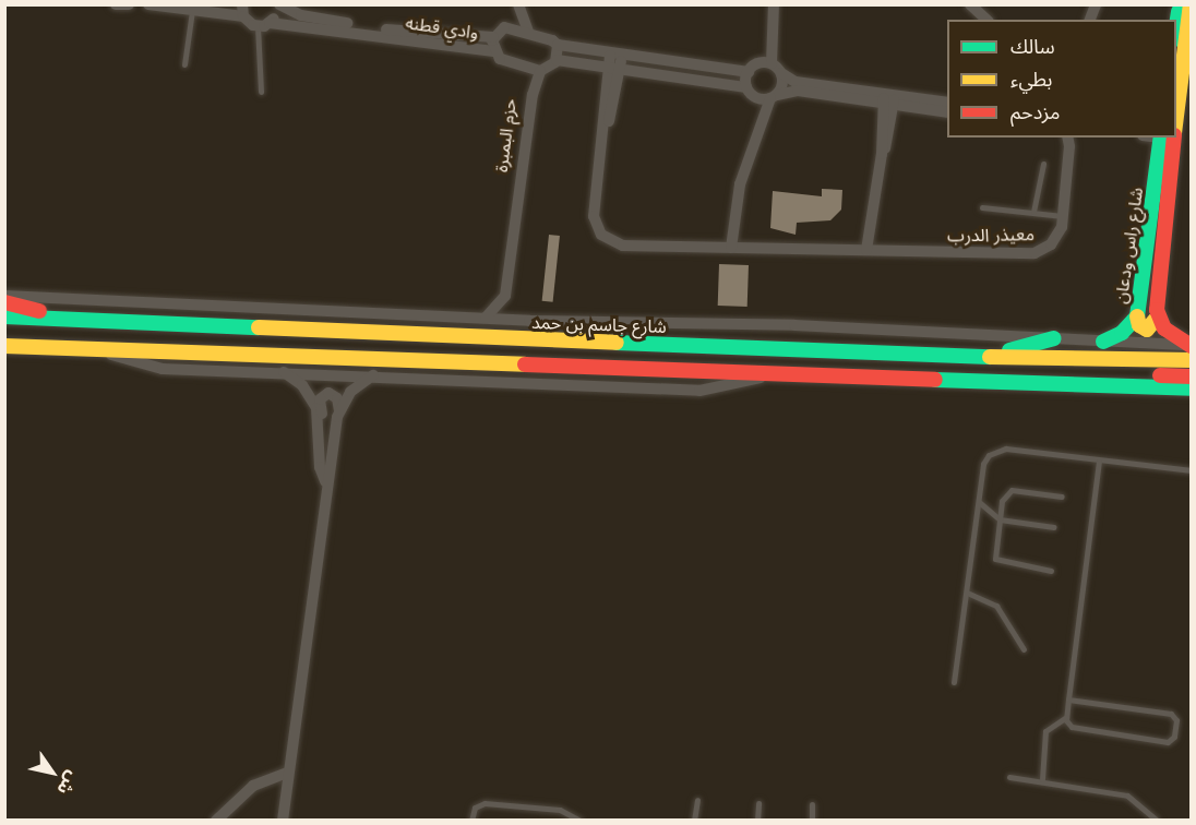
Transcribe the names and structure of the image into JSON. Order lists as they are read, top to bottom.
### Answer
{
  "streets": {
    "main road": ["شارع راس ودعان", "شارع جاسم بن حمد"],
    "street": ["وادي قطنه", "حزم البمبرة", "معيذر الدرب"]
  },
  "crossings": [
    ["شارع راس ودعان", "شارع جاسم بن حمد"]
  ],
  "legend": ["سالك", "بطيء", "مزدحم"],
  "north": "bottom right"
}
